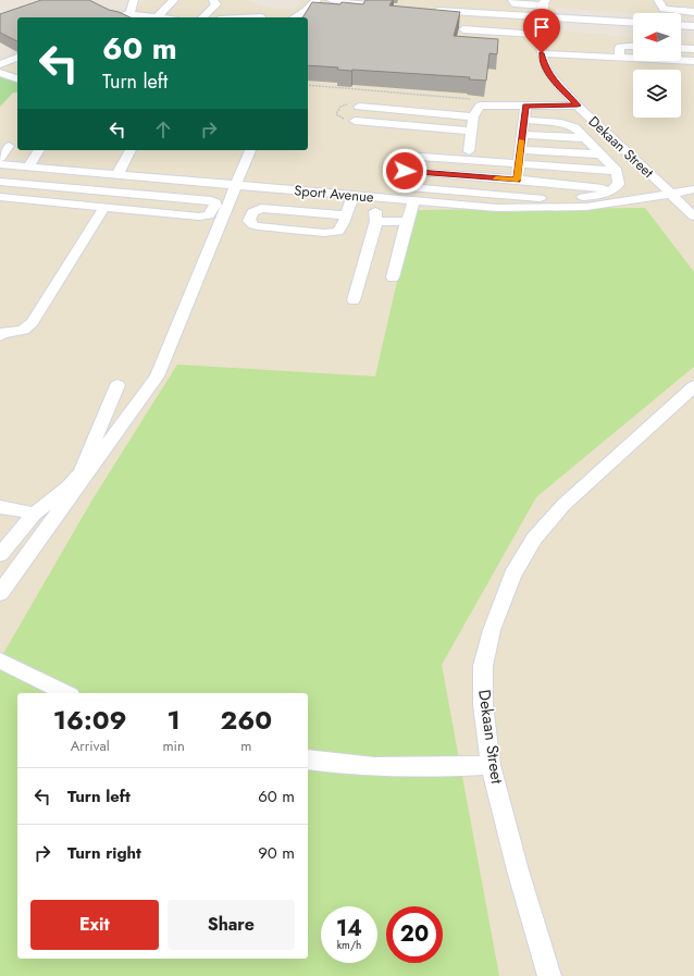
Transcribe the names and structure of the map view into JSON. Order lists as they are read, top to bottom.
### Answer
{
  "streets": {
    "street": ["Dekaan Street", "Sport Avenue"]
  },
  "crossings": [
    ["Dekaan Street", "Sport Avenue"]
  ],
  "north": "left",
  "page": {
    "turn": ["60 m", "Turn left"],
    "eta": [
      "16:09",
      "Arrival",
      "1",
      "min",
      "260",
      "m"
    ],
    "list": [
      {
        "name": "Turn left",
        "value": "60 m"
      },
      {
        "name": "Turn right",
        "value": "90 m"
      }
    ],
    "buttons": ["Exit", "Share"],
    "speed": "14 km/h",
    "limit": "20"
  }
}
